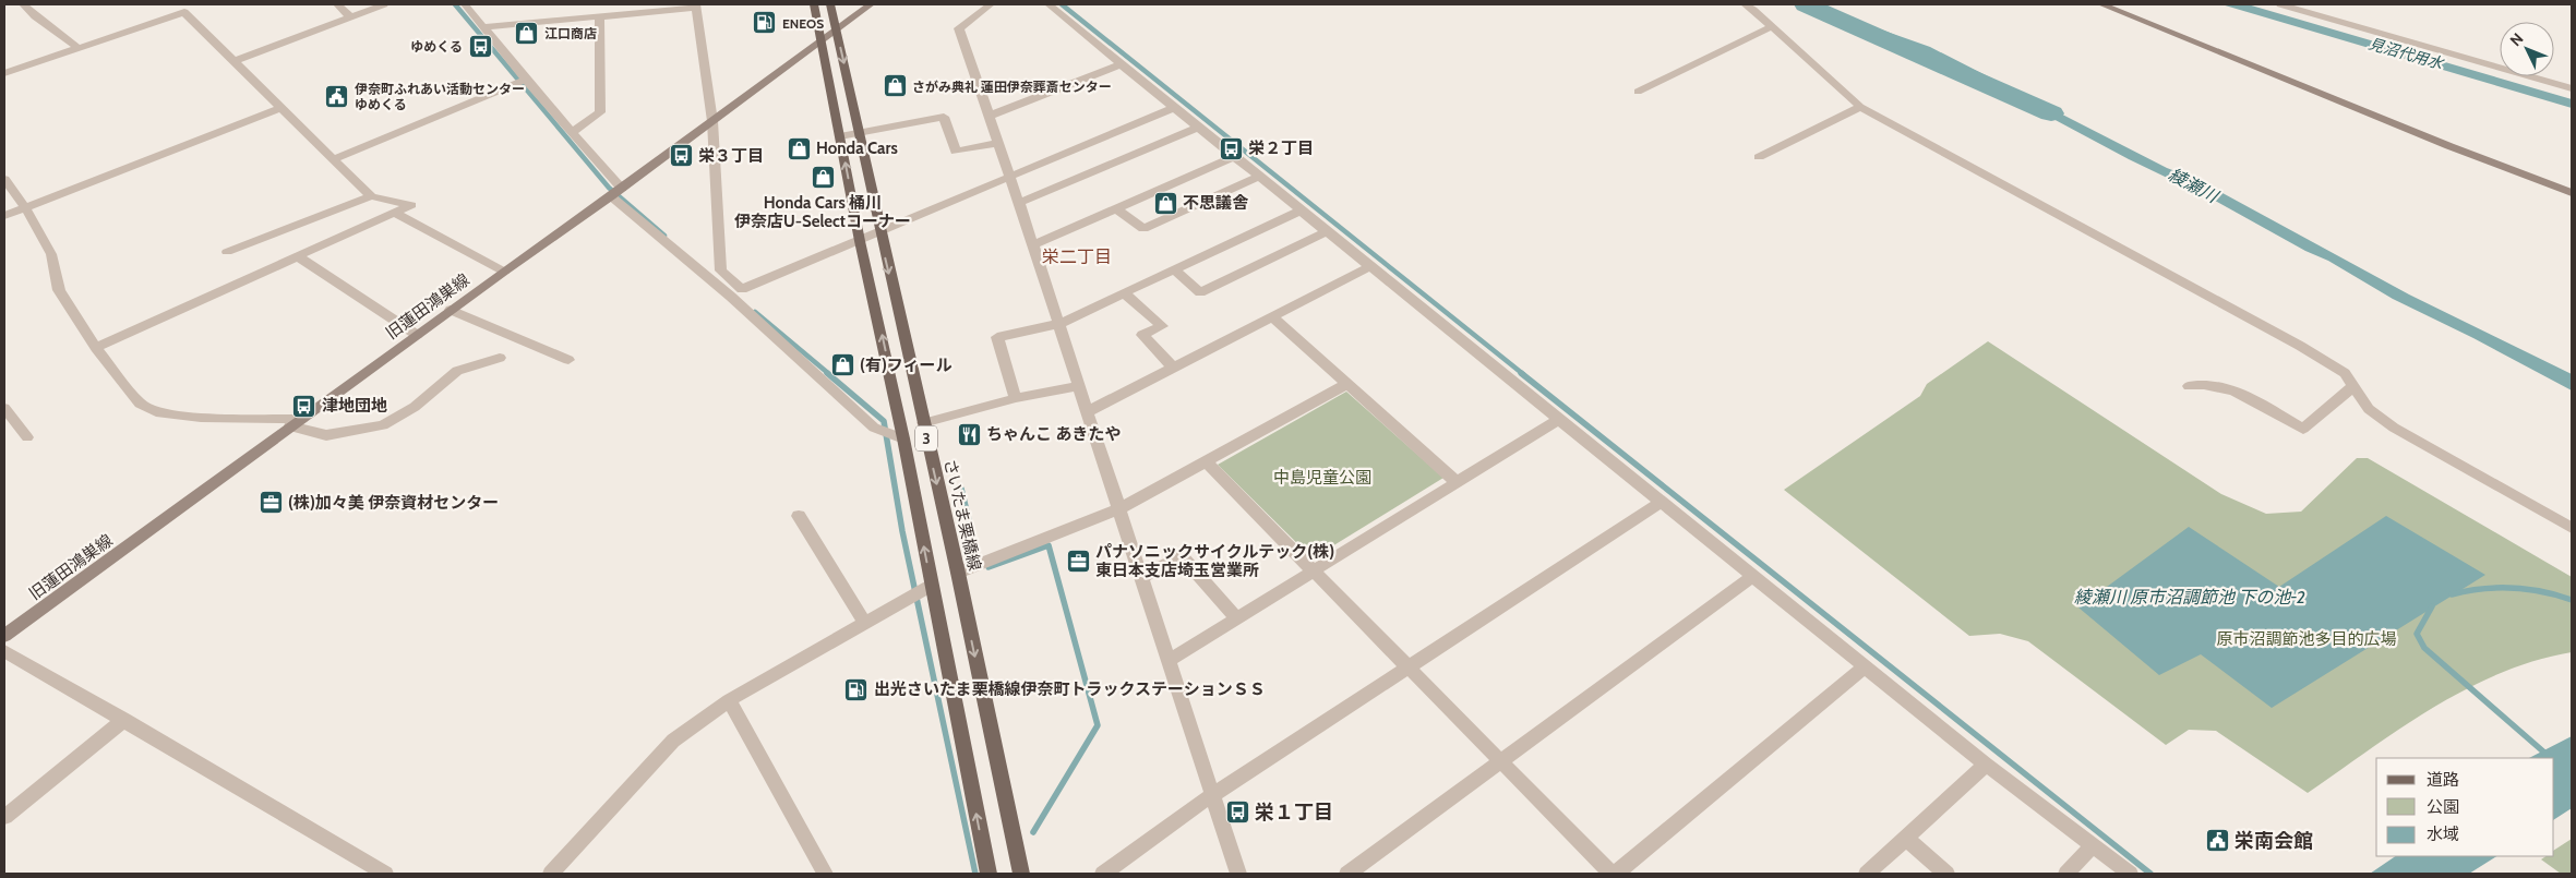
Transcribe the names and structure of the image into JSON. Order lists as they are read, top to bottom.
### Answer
{
  "streets": {
    "main road": ["3", "さいたま栗橋線"],
    "street": ["旧蓮田鴻巣線"]
  },
  "crossings": [
    ["旧蓮田鴻巣線", "3"],
    ["旧蓮田鴻巣線", "さいたま栗橋線"]
  ],
  "districts": ["栄二丁目"],
  "water": ["見沼代用水", "綾瀬川", "綾瀬川 原市沼調節池 下の池-2"],
  "parks": ["中島児童公園", "原市沼調節池多目的広場"],
  "places": {
    "fuel station": ["ENEOS", "出光さいたま栗橋線伊奈町トラックステーションＳＳ"],
    "shop": [
      "江口商店",
      "さがみ典礼 蓮田伊奈葬斎センター",
      "Honda Cars",
      "Honda Cars 桶川 伊奈店U-Selectコーナー",
      "不思議舎",
      "(有)フィール"
    ],
    "bus stop": [
      "ゆめくる",
      "栄２丁目",
      "栄３丁目",
      "津地団地",
      "栄１丁目"
    ],
    "public building": ["伊奈町ふれあい活動センター ゆめくる", "栄南会館"],
    "restaurant": ["ちゃんこ あきたや"],
    "office": ["(株)加々美 伊奈資材センター", "パナソニックサイクルテック(株) 東日本支店埼玉営業所"]
  },
  "legend": ["道路", "公園", "水域"],
  "north": "top left"
}
